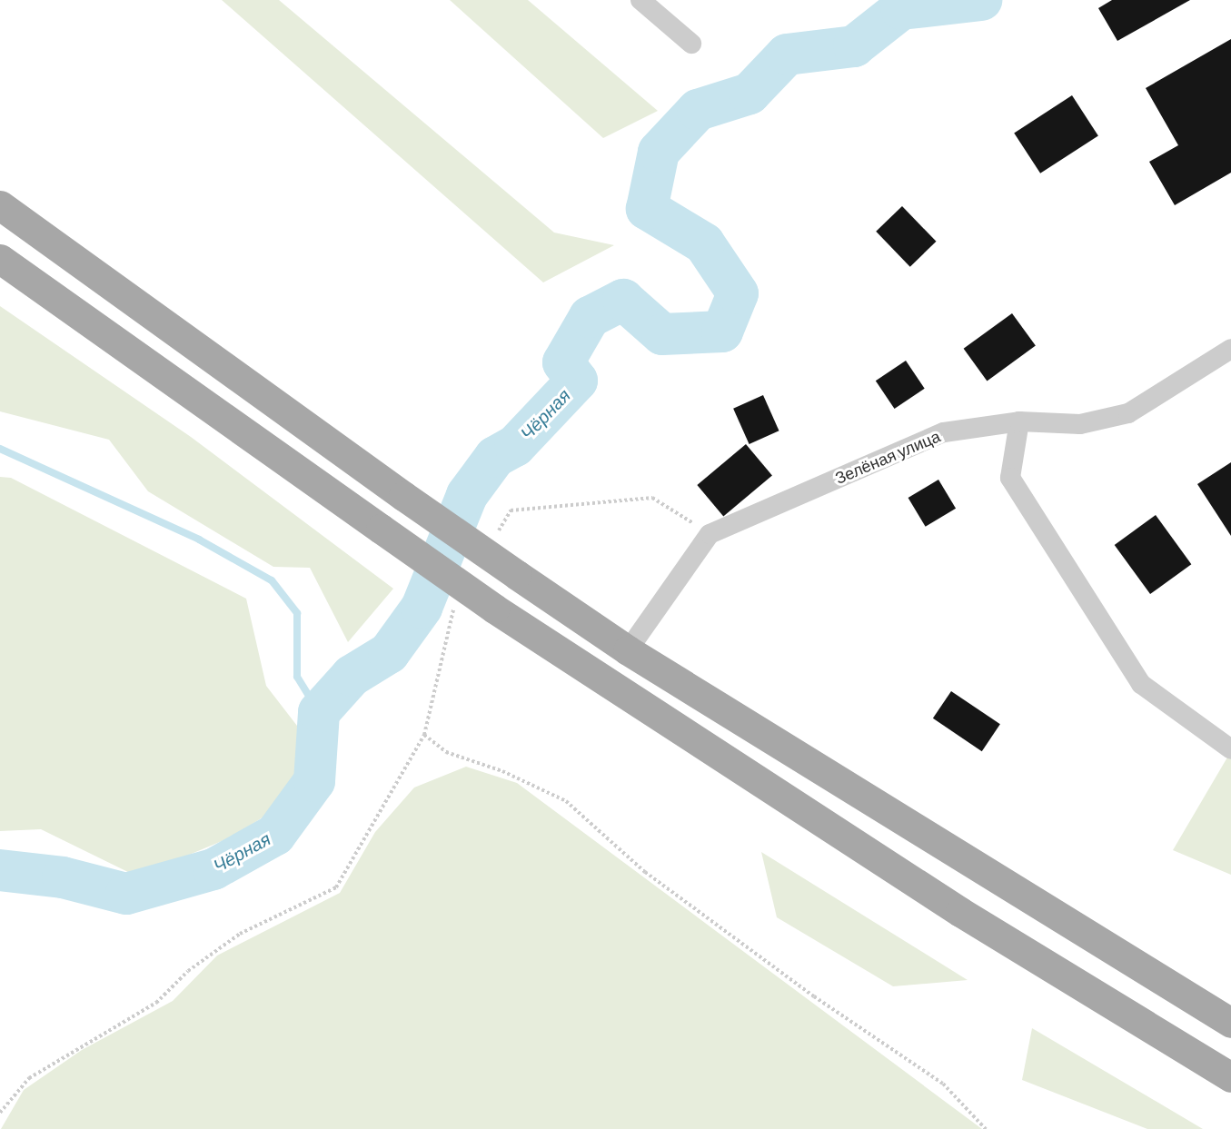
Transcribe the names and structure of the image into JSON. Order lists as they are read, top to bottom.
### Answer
{
  "streets": {
    "street": ["Зелёная улица"]
  },
  "water": ["Чёрная"]
}
